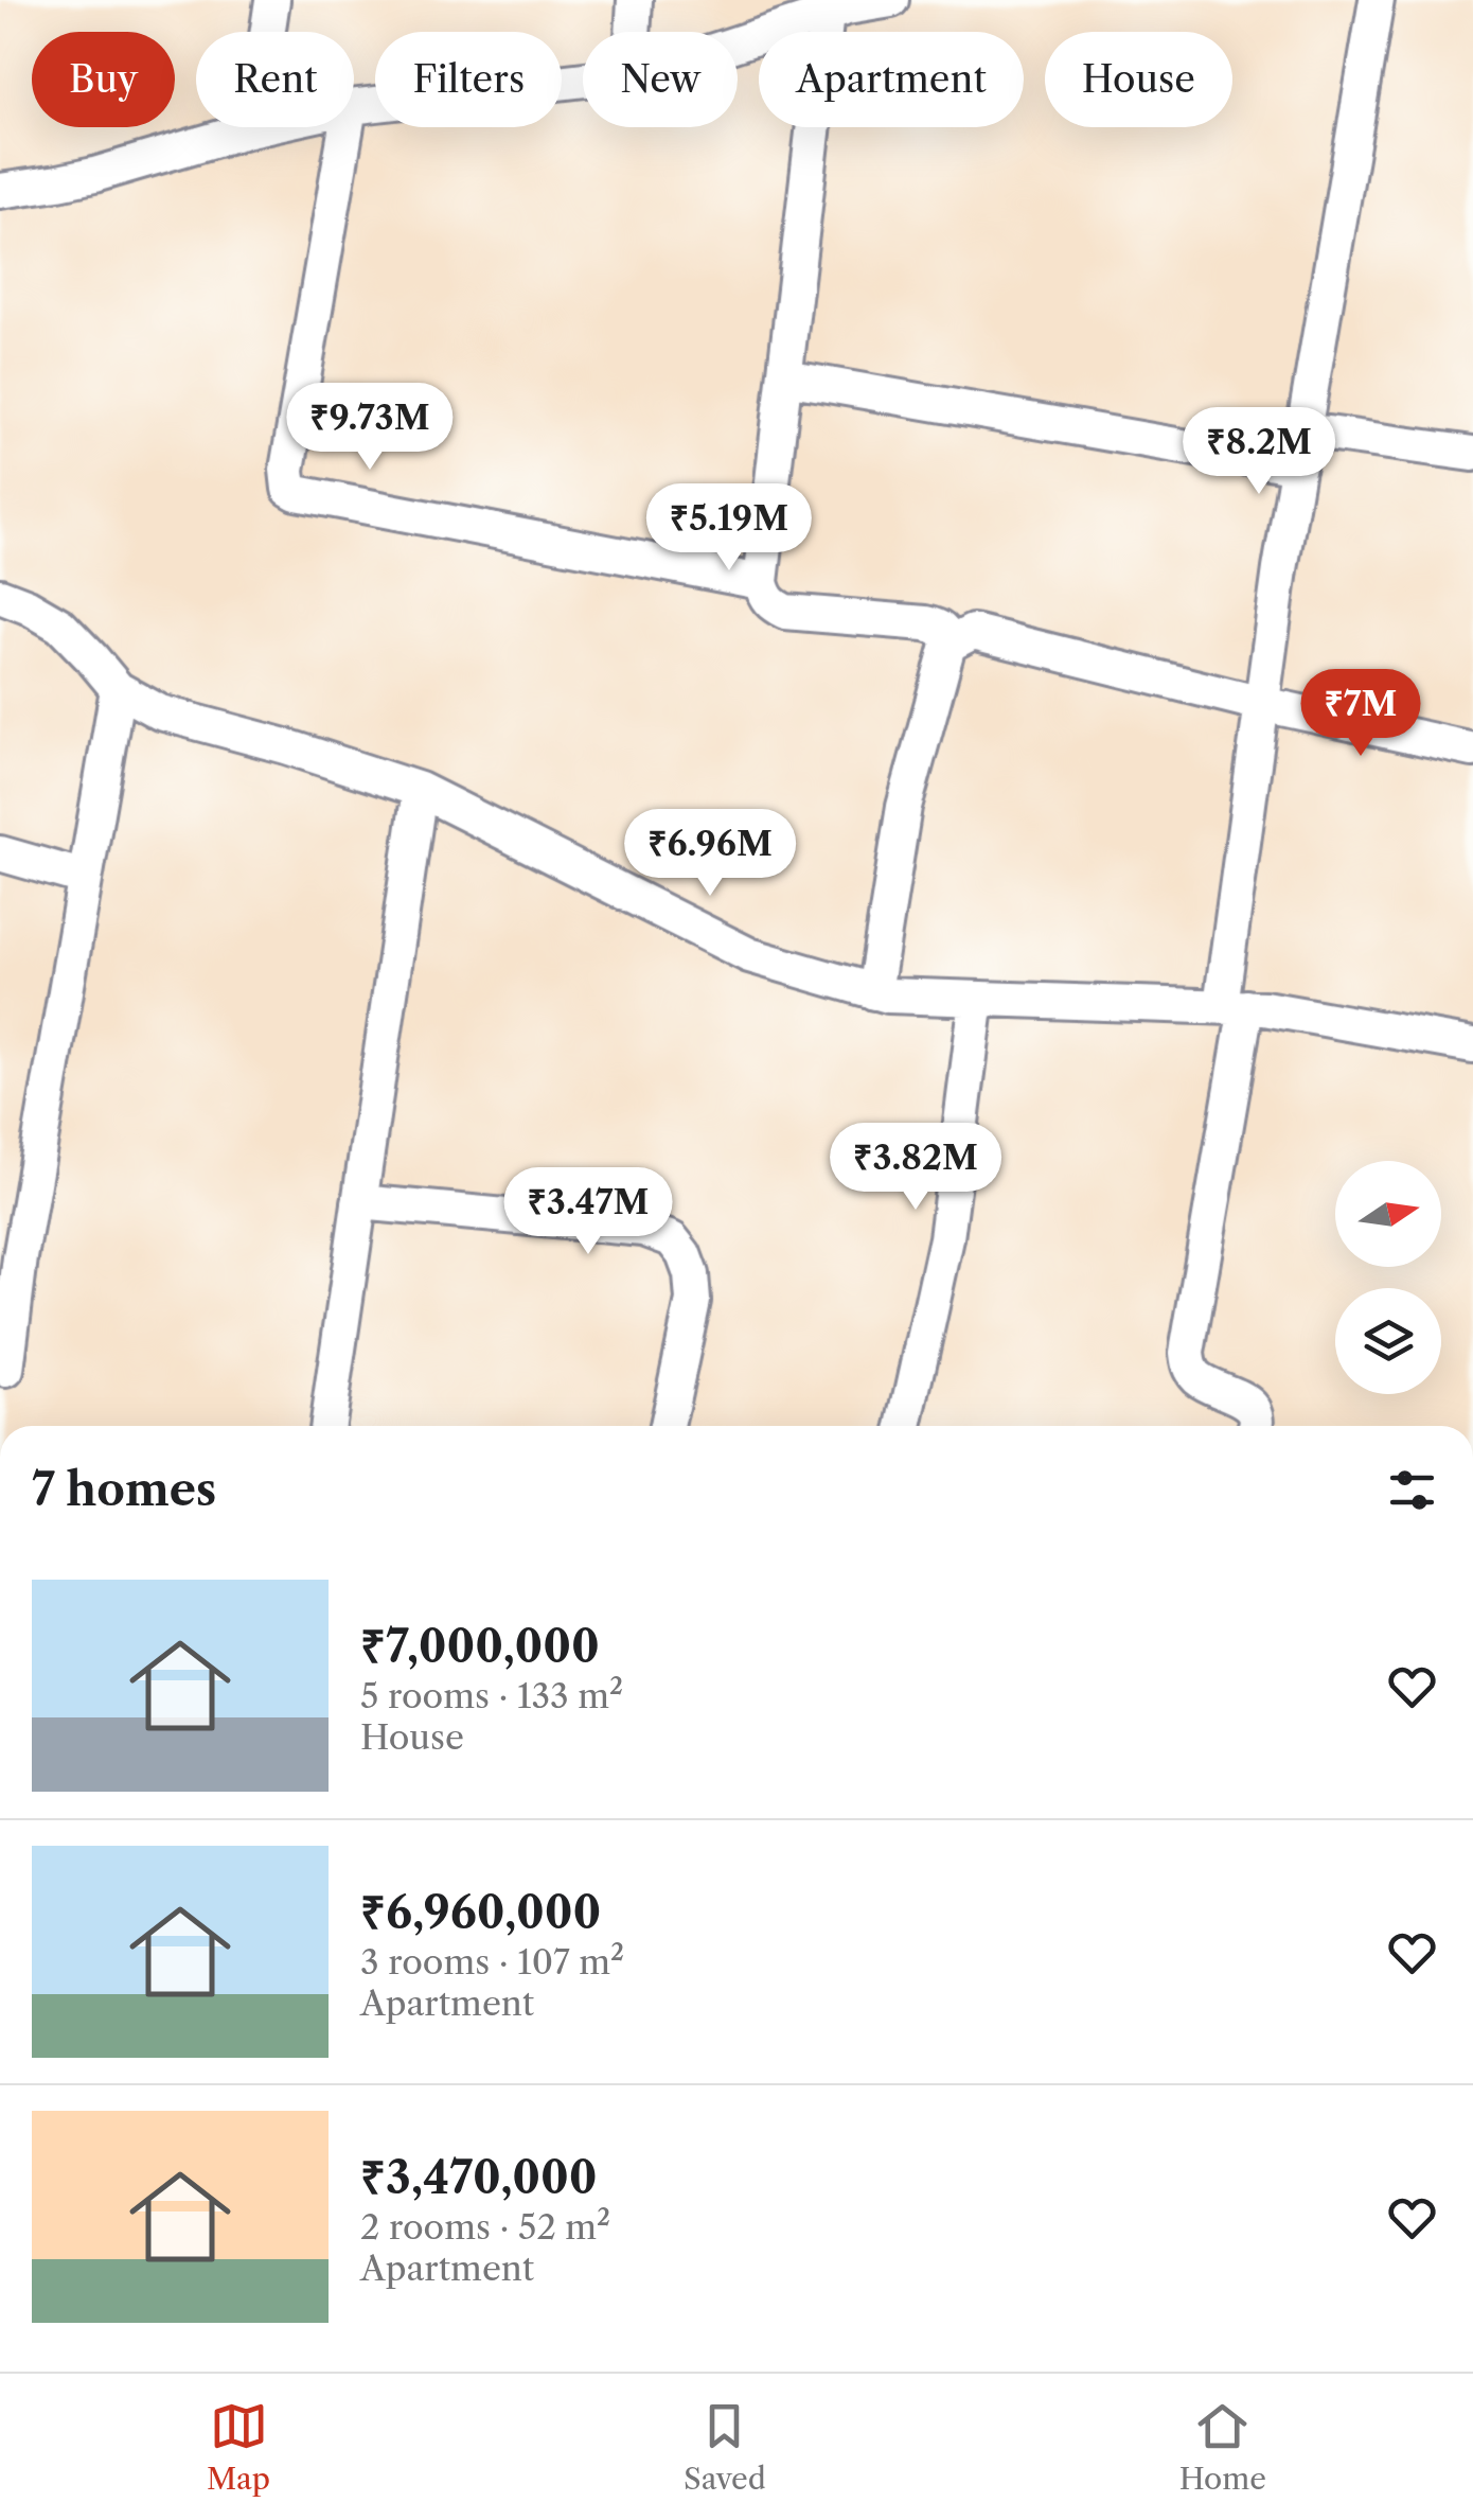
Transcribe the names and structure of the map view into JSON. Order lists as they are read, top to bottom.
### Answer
{
  "north": "right",
  "page": {
    "chip": [
      "Buy",
      "Rent",
      "Filters",
      "New",
      "Apartment",
      "House"
    ],
    "price": [
      "₹9.73M",
      "₹8.2M",
      "₹5.19M",
      "₹7M",
      "₹6.96M",
      "₹3.82M",
      "₹3.47M"
    ],
    "heading": "7 homes",
    "list": [
      {
        "name": "₹7,000,000",
        "note": "5 rooms · 133 m² · House"
      },
      {
        "name": "₹6,960,000",
        "note": "3 rooms · 107 m² · Apartment"
      },
      {
        "name": "₹3,470,000",
        "note": "2 rooms · 52 m² · Apartment"
      }
    ],
    "tabs": ["Map", "Saved", "Home"]
  }
}
